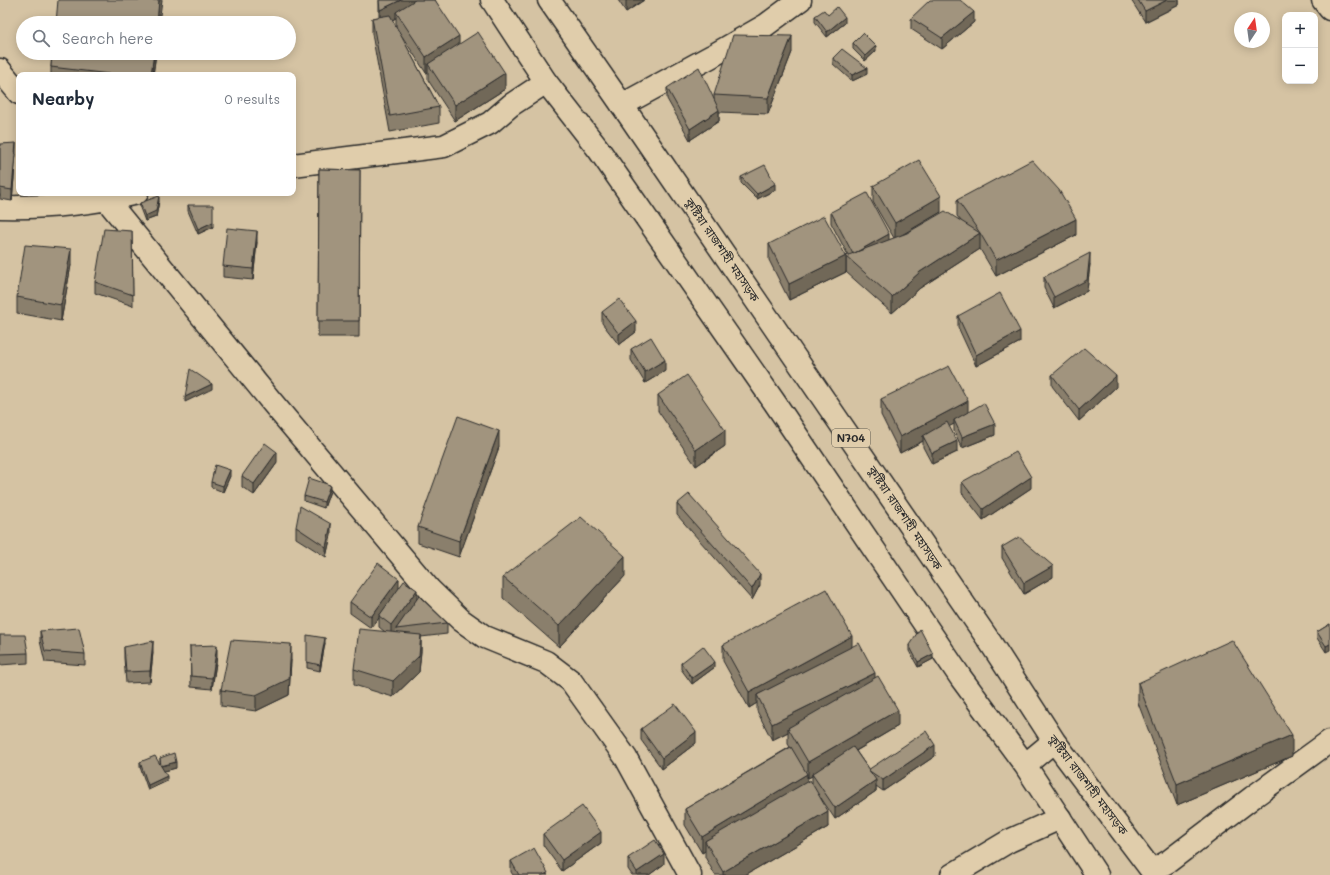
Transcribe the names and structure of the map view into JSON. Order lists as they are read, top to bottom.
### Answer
{
  "streets": {
    "main road": ["কুষ্টিয়া রাজশাহী মহাসড়ক", "N704"]
  },
  "north": "top",
  "page": {
    "map_buttons": ["+", "−"],
    "search": "Search here",
    "heading": ["Nearby", "0 results"]
  }
}
